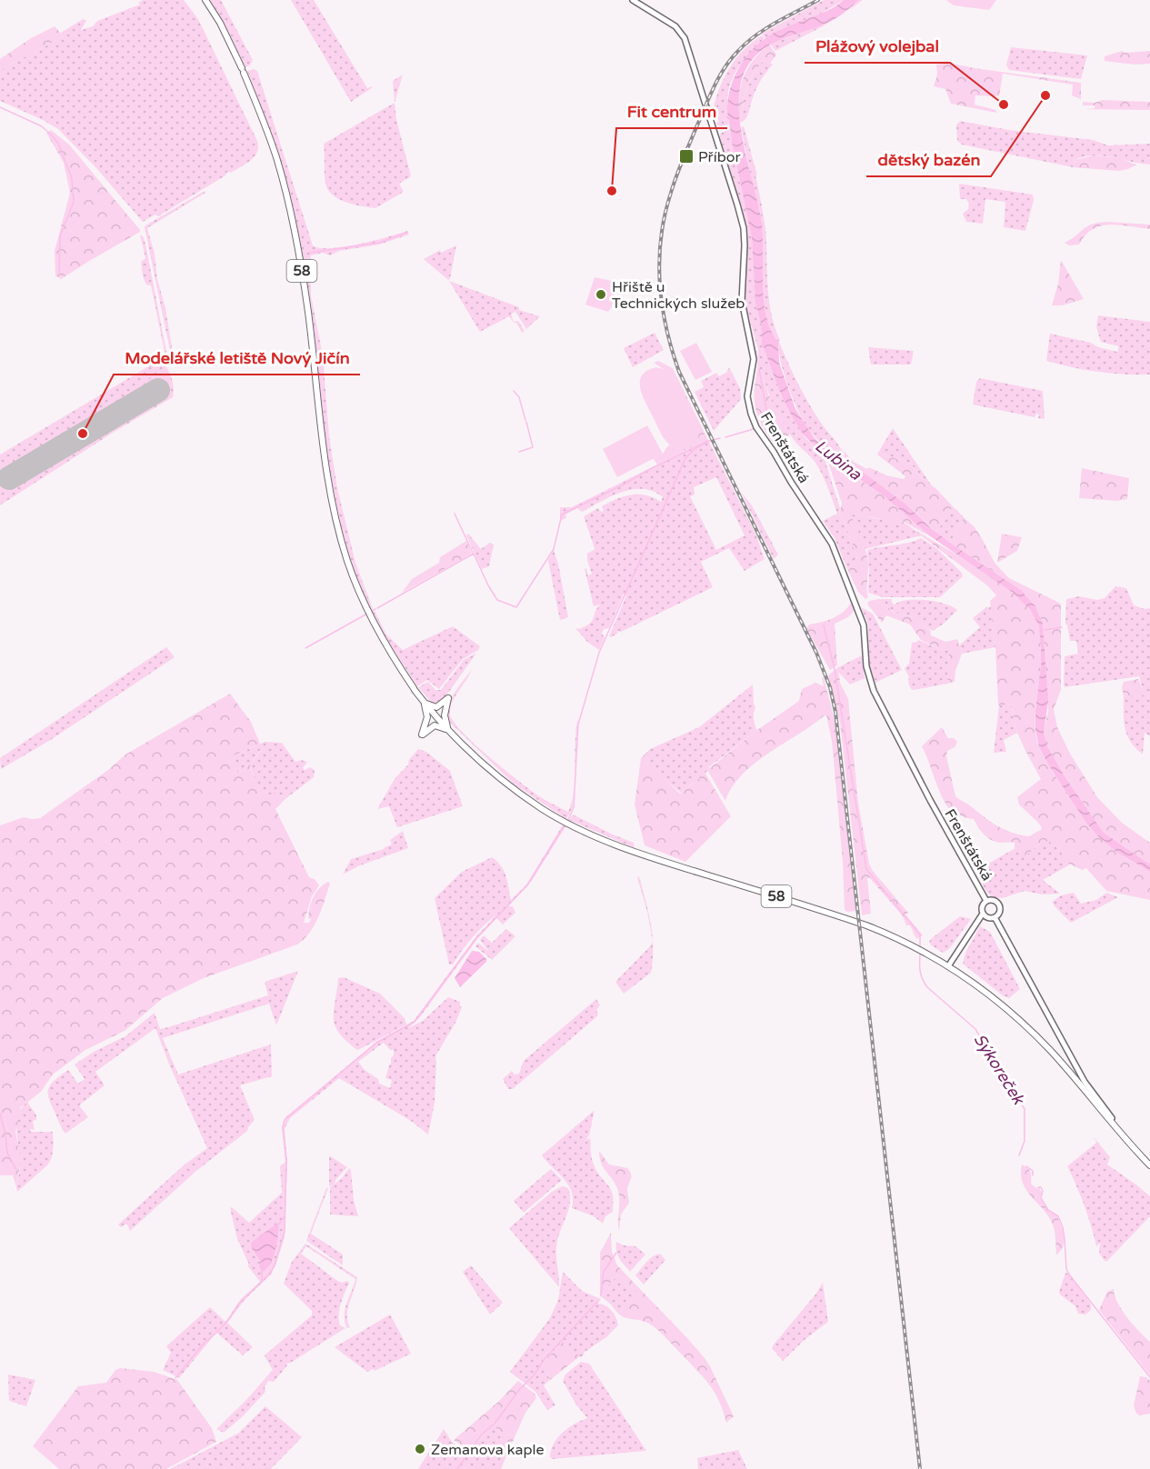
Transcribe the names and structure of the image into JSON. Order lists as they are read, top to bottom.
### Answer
{
  "streets": {
    "main road": ["58", "Frenštátská"]
  },
  "water": ["Lubina", "Sýkoreček"],
  "places": {
    "other": [
      "dětský bazén",
      "Plážový volejbal",
      "Fit centrum",
      "Hřiště u Technických služeb",
      "Modelářské letiště Nový Jičín",
      "Zemanova kaple"
    ],
    "transit": ["Příbor"]
  }
}
